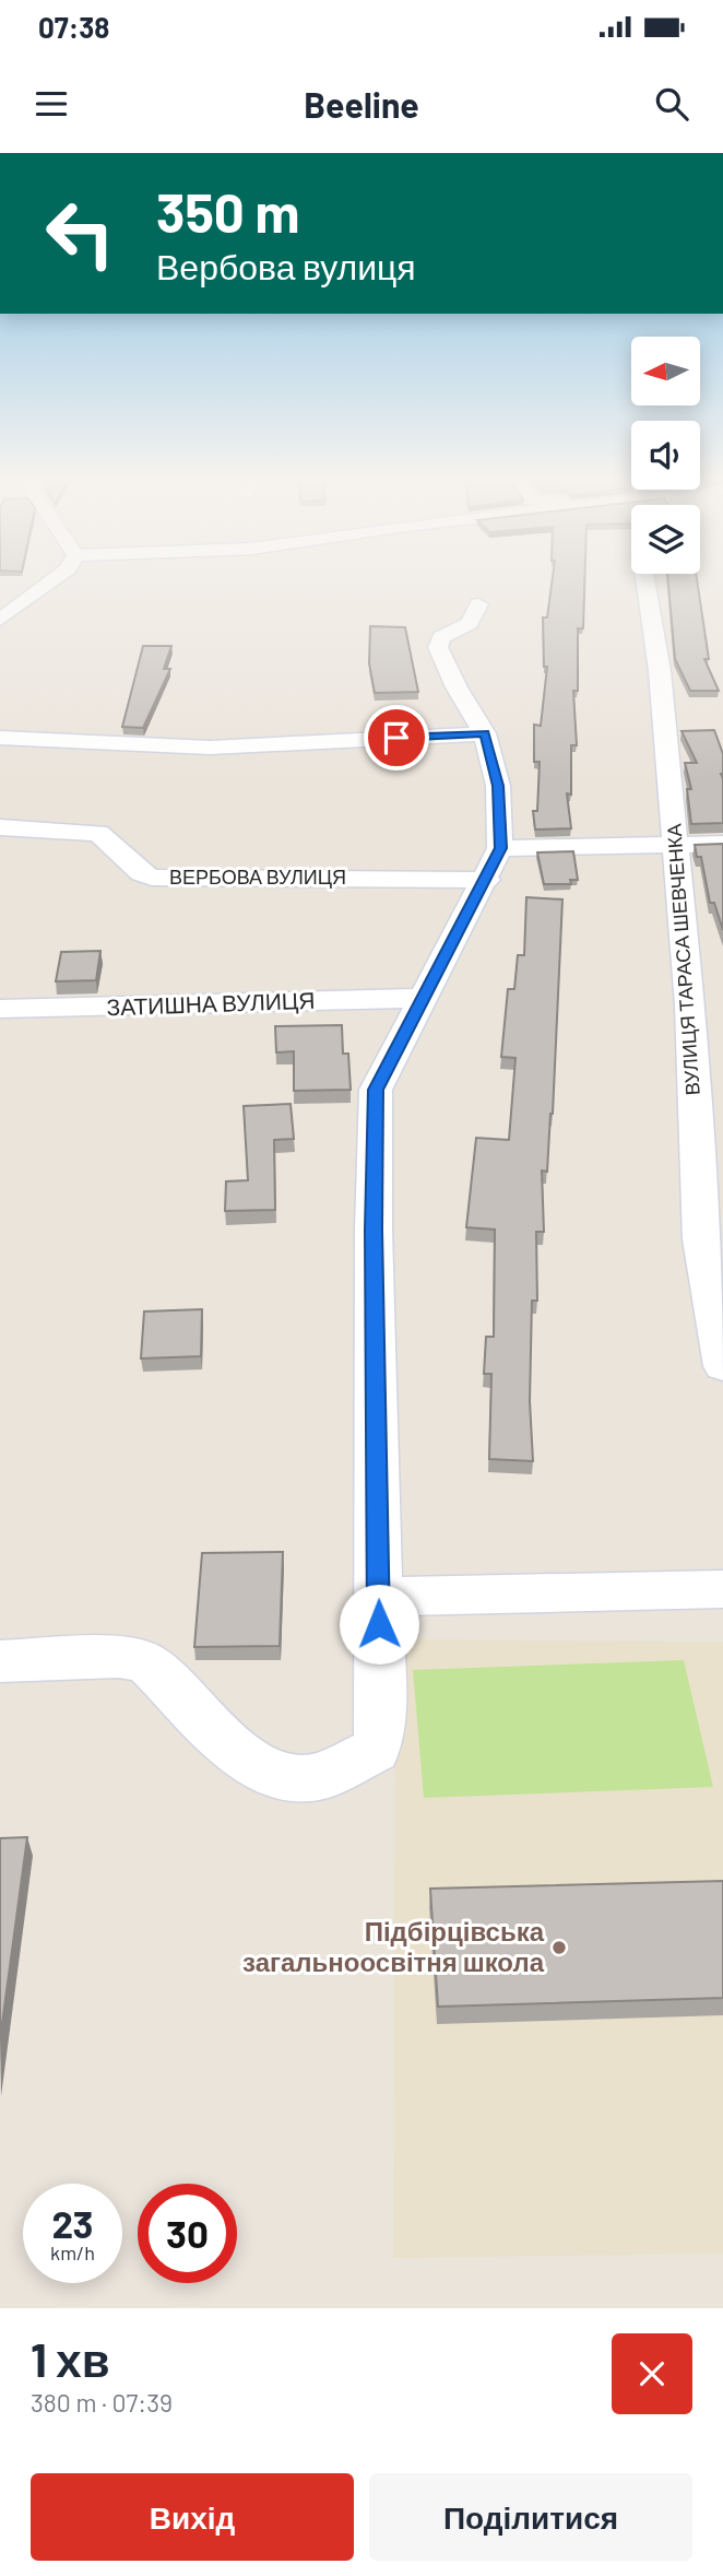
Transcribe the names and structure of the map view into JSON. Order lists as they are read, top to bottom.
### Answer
{
  "streets": {
    "street": ["ВЕРБОВА ВУЛИЦЯ", "ВУЛИЦЯ ТАРАСА ШЕВЧЕНКА", "ЗАТИШНА ВУЛИЦЯ"]
  },
  "places": ["Підбірцівська загальноосвітня школа"],
  "north": "left",
  "page": {
    "status": "07:38",
    "header": "Beeline",
    "turn": ["350 m", "Вербова вулиця"],
    "speed": "23 km/h",
    "limit": "30",
    "heading": ["1 хв", "380 m · 07:39"],
    "buttons": ["Вихід", "Поділитися"]
  }
}
